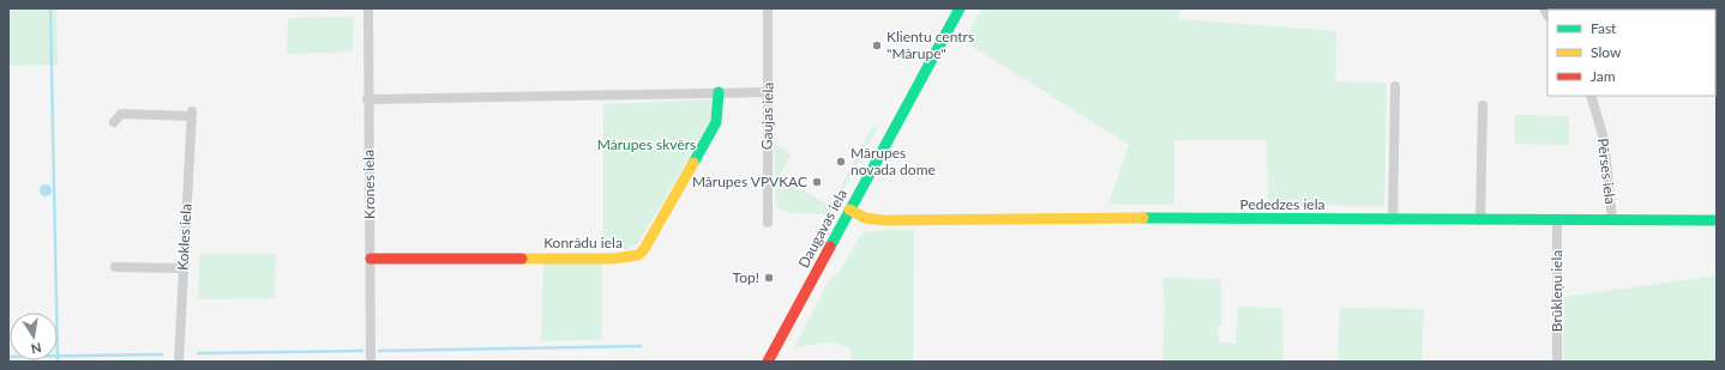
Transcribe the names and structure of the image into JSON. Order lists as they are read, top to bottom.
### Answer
{
  "streets": {
    "street": [
      "Gaujas iela",
      "Pērses iela",
      "Krones iela",
      "Pededzes iela",
      "Daugavas iela",
      "Kokles iela",
      "Konrādu iela",
      "Brūkleņu iela"
    ]
  },
  "crossings": [
    ["Pērses iela", "Pededzes iela"],
    ["Krones iela", "Konrādu iela"],
    ["Pededzes iela", "Daugavas iela"],
    ["Pededzes iela", "Brūkleņu iela"]
  ],
  "parks": ["Mārupes skvērs"],
  "places": [
    "Klientu centrs \"Mārupe\"",
    "Mārupes novada dome",
    "Mārupes VPVKAC",
    "Top!"
  ],
  "legend": ["Fast", "Slow", "Jam"],
  "north": "bottom"
}
